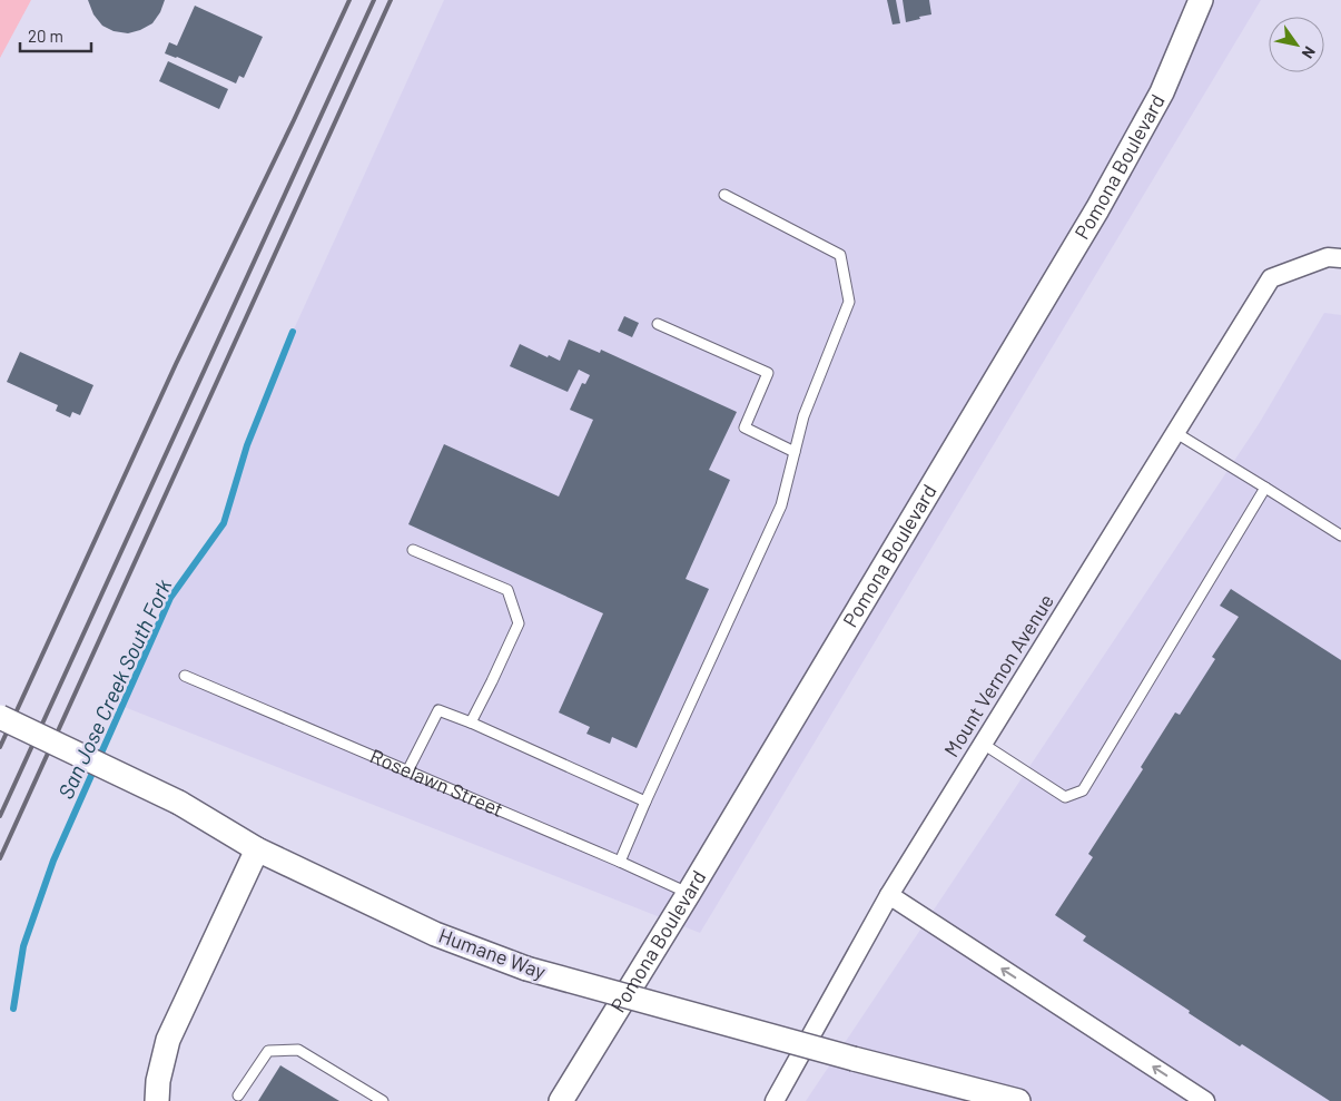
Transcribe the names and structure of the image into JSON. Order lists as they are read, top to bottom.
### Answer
{
  "streets": {
    "street": ["Pomona Boulevard", "Mount Vernon Avenue", "Humane Way"],
    "lane": ["Roselawn Street"]
  },
  "crossings": [
    ["Pomona Boulevard", "Roselawn Street"]
  ],
  "water": ["San Jose Creek South Fork"],
  "scale_bar": "20 m",
  "north": "bottom right"
}
